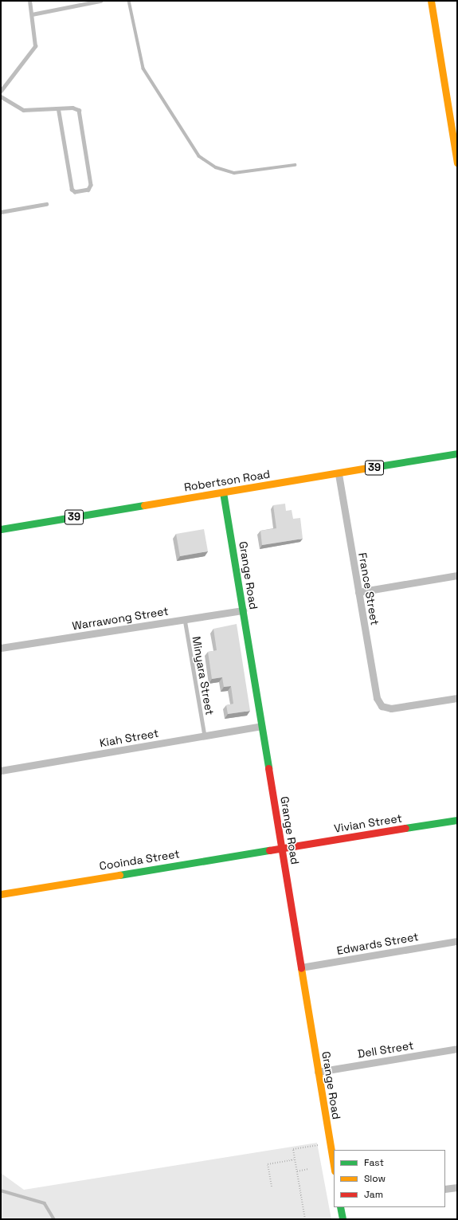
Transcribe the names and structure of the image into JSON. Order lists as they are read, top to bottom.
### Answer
{
  "streets": {
    "main road": [
      "39",
      "Robertson Road",
      "Grange Road",
      "Vivian Street",
      "Cooinda Street"
    ],
    "street": [
      "France Street",
      "Warrawong Street",
      "Kiah Street",
      "Edwards Street",
      "Dell Street"
    ],
    "lane": ["Minyara Street"]
  },
  "crossings": [
    ["Robertson Road", "Grange Road"],
    ["Robertson Road", "France Street"],
    ["Grange Road", "Warrawong Street"],
    ["Grange Road", "Kiah Street"],
    ["Grange Road", "Vivian Street"],
    ["Grange Road", "Cooinda Street"],
    ["Grange Road", "Edwards Street"],
    ["Grange Road", "Dell Street"],
    ["Warrawong Street", "Minyara Street"],
    ["Minyara Street", "Kiah Street"],
    ["Vivian Street", "Cooinda Street"]
  ],
  "legend": ["Fast", "Slow", "Jam"]
}
